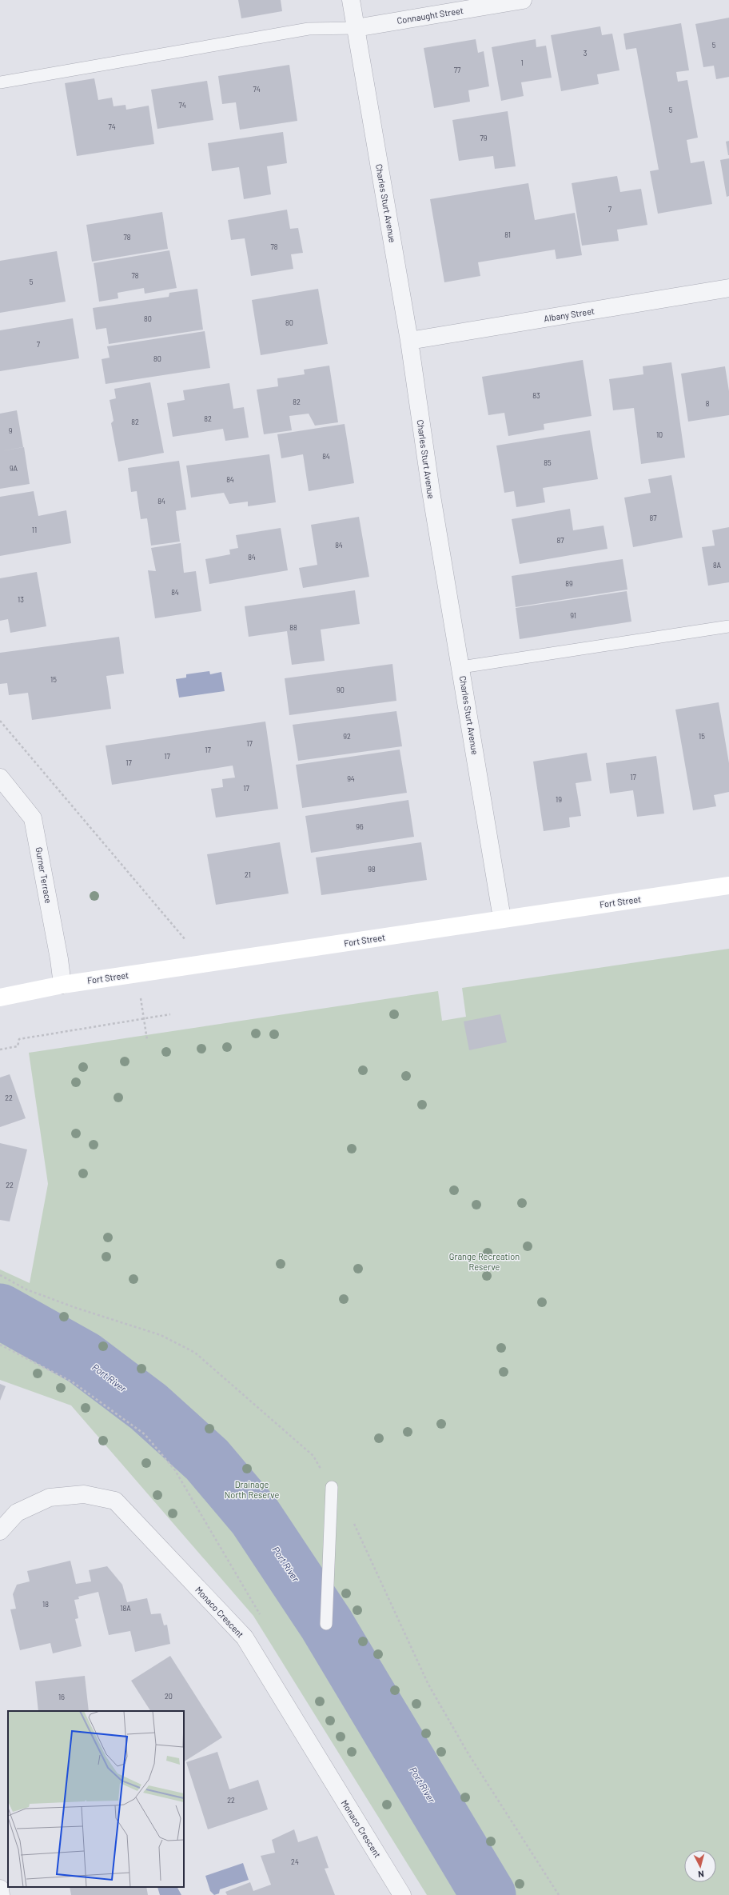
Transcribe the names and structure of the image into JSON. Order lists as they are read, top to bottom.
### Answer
{
  "streets": {
    "street": [
      "Connaught Street",
      "Charles Sturt Avenue",
      "Albany Street",
      "Gurner Terrace",
      "Fort Street",
      "Monaco Crescent"
    ]
  },
  "crossings": [
    ["Connaught Street", "Charles Sturt Avenue"],
    ["Charles Sturt Avenue", "Albany Street"],
    ["Charles Sturt Avenue", "Fort Street"],
    ["Gurner Terrace", "Fort Street"]
  ],
  "water": ["Port River"],
  "parks": ["Grange Recreation Reserve", "Drainage North Reserve"],
  "house_numbers": [
    "5",
    "3",
    "1",
    "77",
    "74",
    "74",
    "5",
    "74",
    "79",
    "7",
    "81",
    "78",
    "78",
    "78",
    "5",
    "80",
    "80",
    "7",
    "80",
    "83",
    "82",
    "8",
    "82",
    "82",
    "9",
    "10",
    "84",
    "85",
    "9A",
    "84",
    "84",
    "87",
    "11",
    "87",
    "84",
    "84",
    "8A",
    "89",
    "84",
    "13",
    "91",
    "88",
    "15",
    "90",
    "92",
    "15",
    "17",
    "17",
    "17",
    "17",
    "17",
    "94",
    "17",
    "19",
    "96",
    "98",
    "21",
    "22",
    "22",
    "18",
    "18A",
    "20",
    "16",
    "22",
    "24"
  ],
  "north": "bottom"
}
